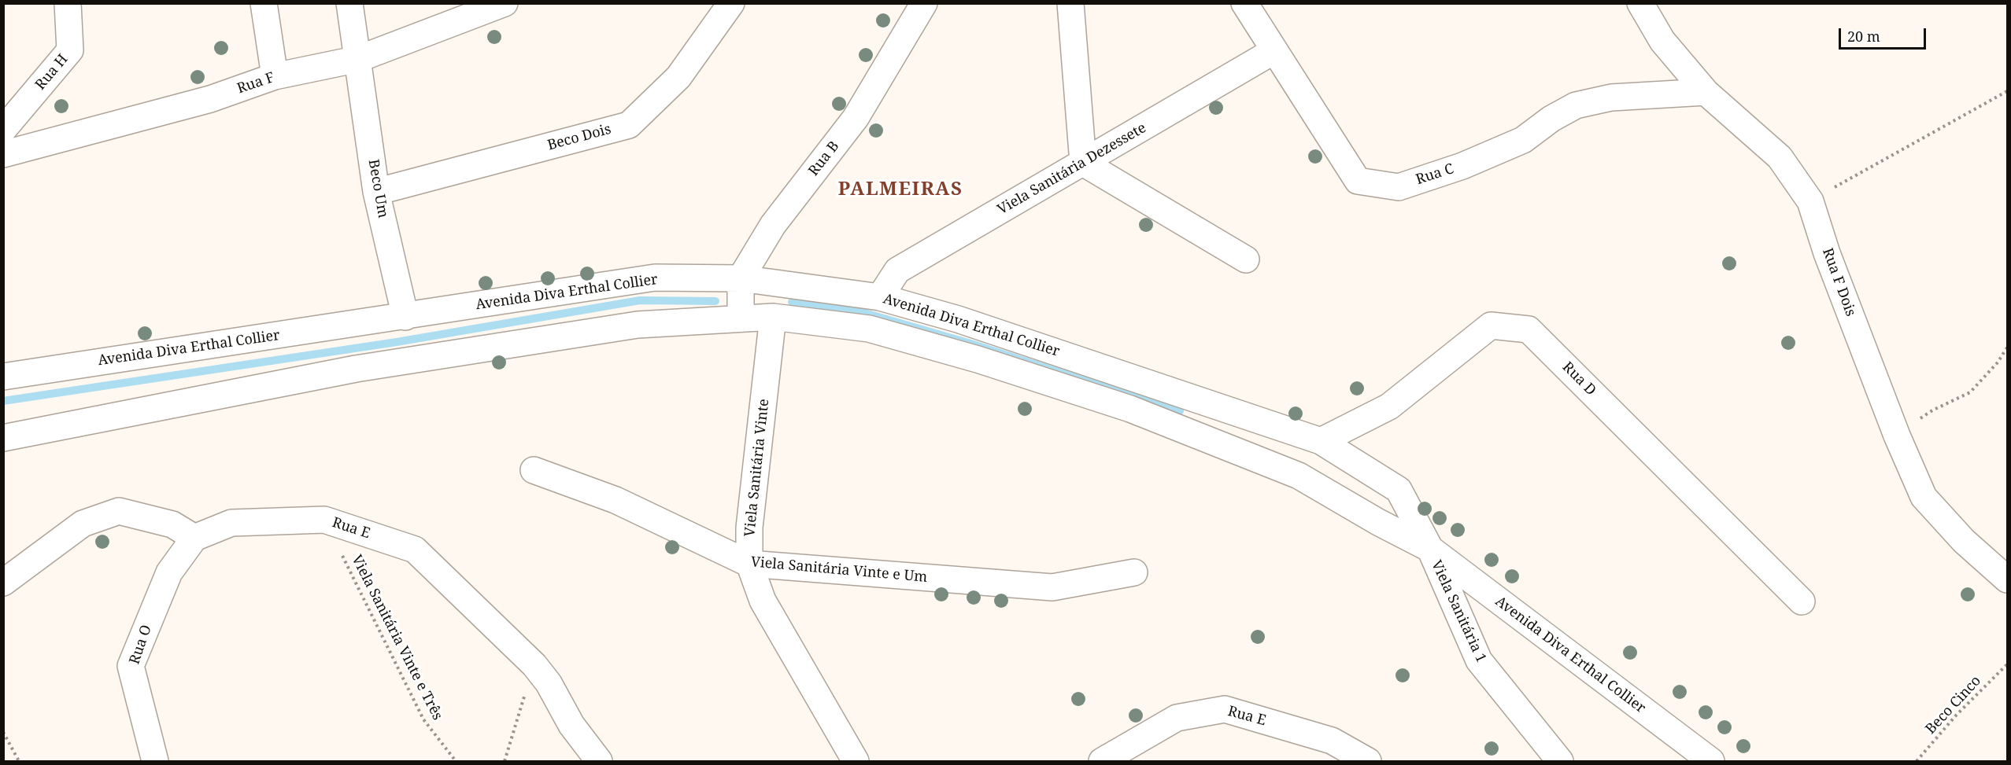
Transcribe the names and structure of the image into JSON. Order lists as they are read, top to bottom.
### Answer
{
  "streets": {
    "street": [
      "Rua H",
      "Rua F",
      "Beco Dois",
      "Rua B",
      "Viela Sanitária Dezessete",
      "Rua C",
      "Beco Um",
      "Rua F Dois",
      "Avenida Diva Erthal Collier",
      "Rua D",
      "Viela Sanitária Vinte",
      "Rua E",
      "Viela Sanitária Vinte e Um",
      "Viela Sanitária 1",
      "Rua O"
    ],
    "path": ["Viela Sanitária Vinte e Três", "Beco Cinco"]
  },
  "crossings": [
    ["Rua F", "Beco Um"],
    ["Beco Dois", "Beco Um"],
    ["Rua B", "Avenida Diva Erthal Collier"],
    ["Viela Sanitária Dezessete", "Rua C"],
    ["Viela Sanitária Dezessete", "Avenida Diva Erthal Collier"],
    ["Rua C", "Rua F Dois"],
    ["Beco Um", "Avenida Diva Erthal Collier"],
    ["Avenida Diva Erthal Collier", "Rua D"],
    ["Avenida Diva Erthal Collier", "Viela Sanitária Vinte"],
    ["Avenida Diva Erthal Collier", "Viela Sanitária 1"],
    ["Viela Sanitária Vinte", "Viela Sanitária Vinte e Um"],
    ["Rua E", "Viela Sanitária Vinte e Três"],
    ["Rua E", "Rua O"]
  ],
  "districts": ["PALMEIRAS"],
  "scale_bar": "20 m"
}
